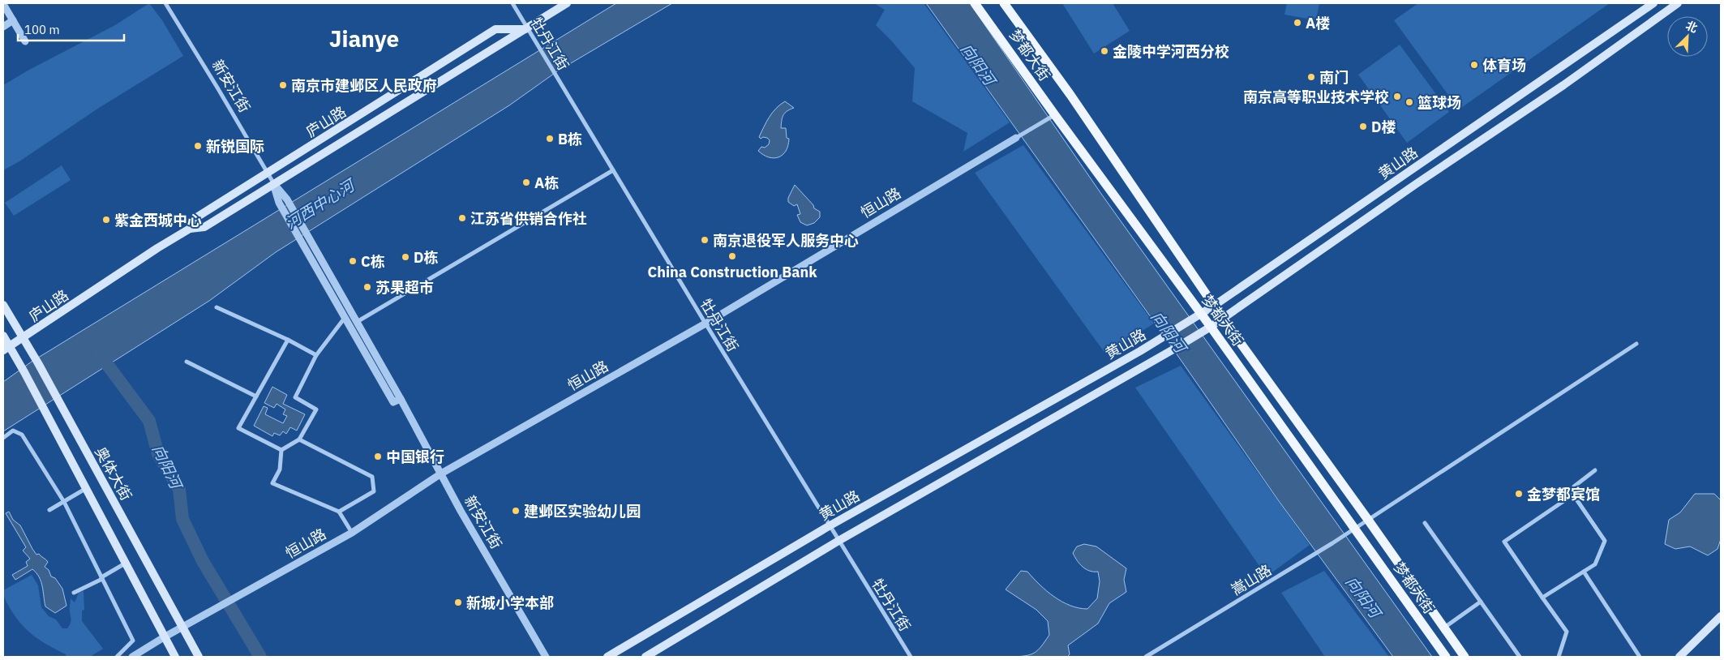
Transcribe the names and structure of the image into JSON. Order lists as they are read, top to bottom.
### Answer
{
  "streets": {
    "main road": [
      "梦都大街",
      "庐山路",
      "黄山路",
      "奥体大街"
    ],
    "street": [
      "牡丹江街",
      "新安江街",
      "恒山路",
      "嵩山路"
    ]
  },
  "crossings": [
    ["牡丹江街", "庐山路"],
    ["牡丹江街", "黄山路"],
    ["牡丹江街", "恒山路"],
    ["梦都大街", "黄山路"],
    ["梦都大街", "恒山路"],
    ["梦都大街", "嵩山路"],
    ["新安江街", "庐山路"],
    ["新安江街", "恒山路"],
    ["庐山路", "奥体大街"],
    ["恒山路", "奥体大街"]
  ],
  "districts": ["Jianye"],
  "water": ["向阳河", "河西中心河"],
  "places": [
    "A楼",
    "金陵中学河西分校",
    "体育场",
    "南门",
    "南京市建邺区人民政府",
    "南京高等职业技术学校",
    "篮球场",
    "D楼",
    "B栋",
    "新锐国际",
    "A栋",
    "江苏省供销合作社",
    "紫金西城中心",
    "南京退役军人服务中心",
    "China Construction Bank",
    "D栋",
    "C栋",
    "苏果超市",
    "中国银行",
    "金梦都宾馆",
    "建邺区实验幼儿园",
    "新城小学本部"
  ],
  "scale_bar": "100 m",
  "north": "top right"
}
